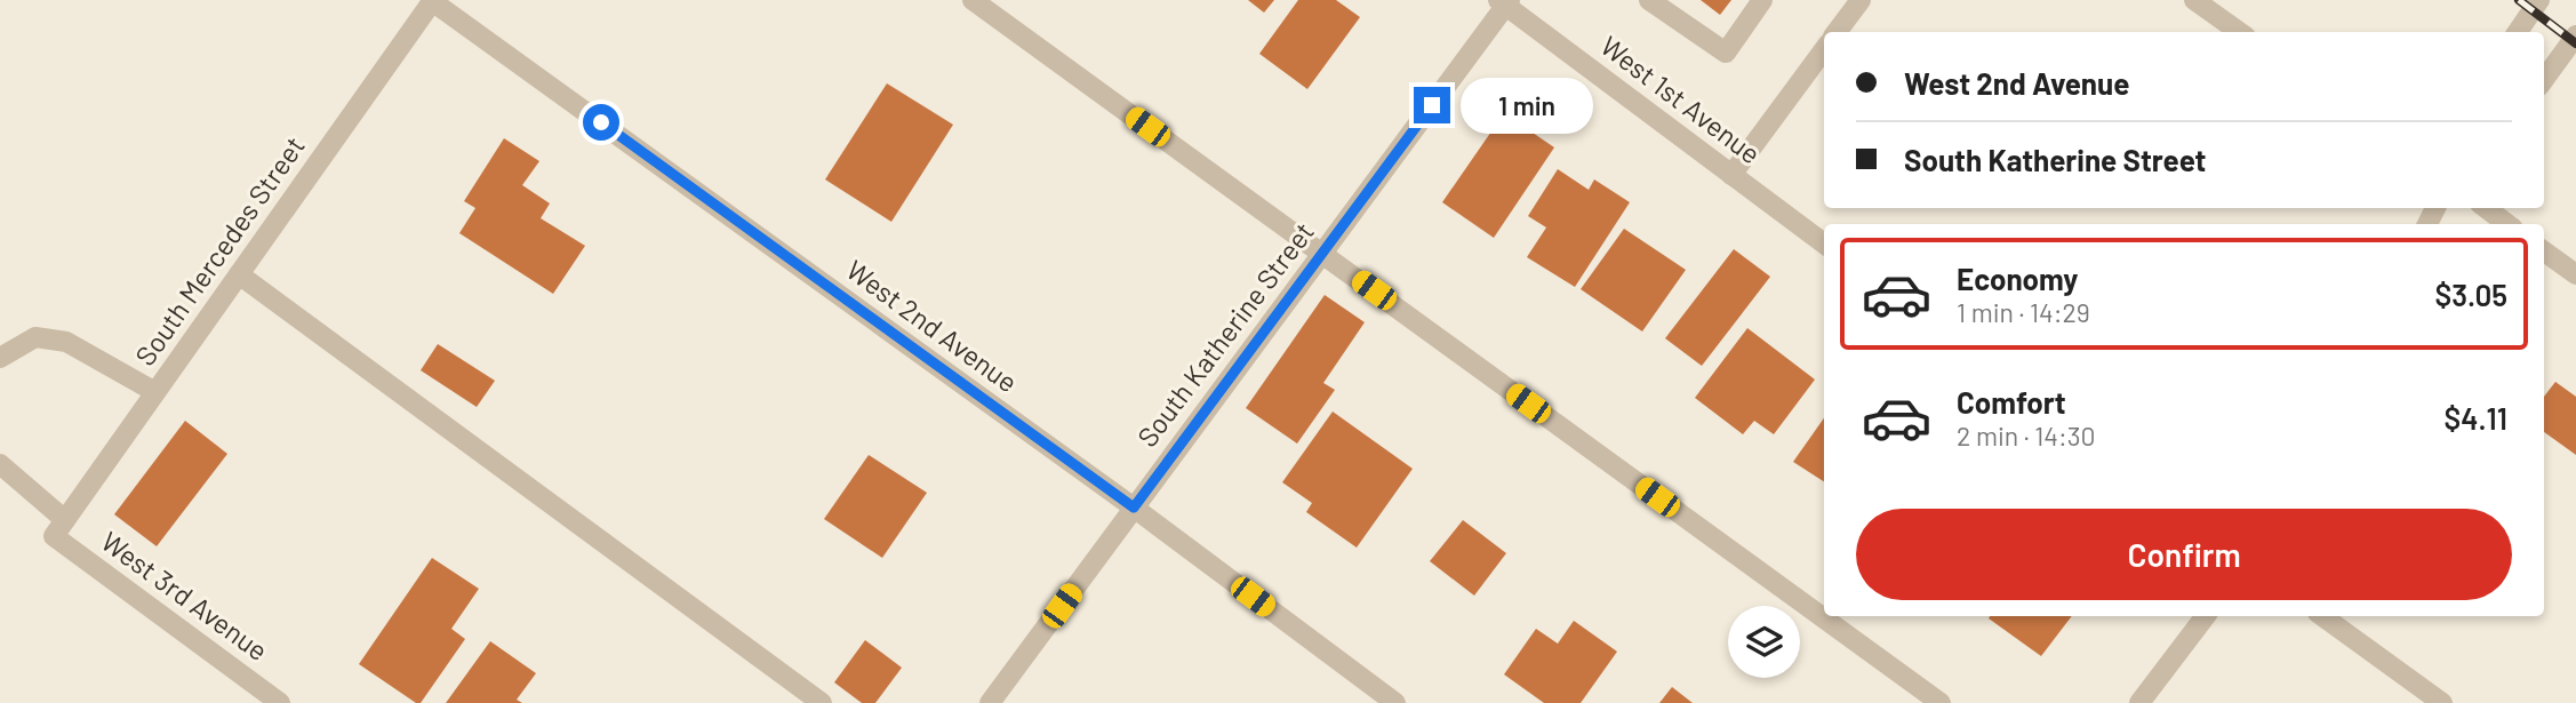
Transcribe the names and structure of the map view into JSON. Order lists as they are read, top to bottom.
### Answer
{
  "streets": {
    "street": [
      "West 1st Avenue",
      "South Mercedes Street",
      "West 2nd Avenue",
      "South Katherine Street",
      "West 3rd Avenue"
    ]
  },
  "crossings": [
    ["West 1st Avenue", "South Katherine Street"],
    ["South Mercedes Street", "West 2nd Avenue"],
    ["South Mercedes Street", "West 3rd Avenue"],
    ["West 2nd Avenue", "South Katherine Street"]
  ],
  "page": {
    "banner": ["West 2nd Avenue", "South Katherine Street"],
    "bubble": "1 min",
    "list": [
      {
        "name": "Economy",
        "note": "1 min · 14:29",
        "value": "$3.05"
      },
      {
        "name": "Comfort",
        "note": "2 min · 14:30",
        "value": "$4.11"
      }
    ],
    "buttons": "Confirm"
  }
}
